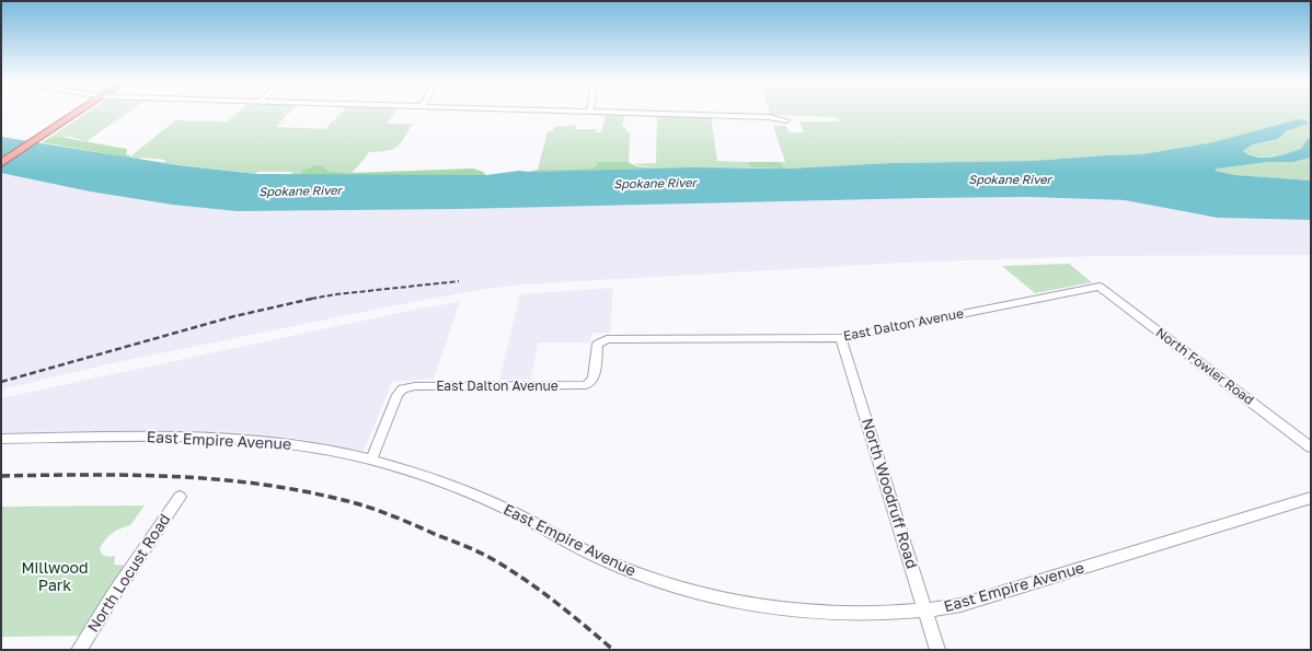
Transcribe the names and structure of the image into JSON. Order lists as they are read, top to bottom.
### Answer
{
  "streets": {
    "street": [
      "East Dalton Avenue",
      "North Fowler Road",
      "East Empire Avenue",
      "North Woodruff Road",
      "North Locust Road"
    ]
  },
  "crossings": [
    ["East Dalton Avenue", "North Fowler Road"],
    ["East Dalton Avenue", "East Empire Avenue"],
    ["East Dalton Avenue", "North Woodruff Road"],
    ["East Empire Avenue", "North Woodruff Road"]
  ],
  "water": ["Spokane River"],
  "parks": ["Millwood Park"]
}
